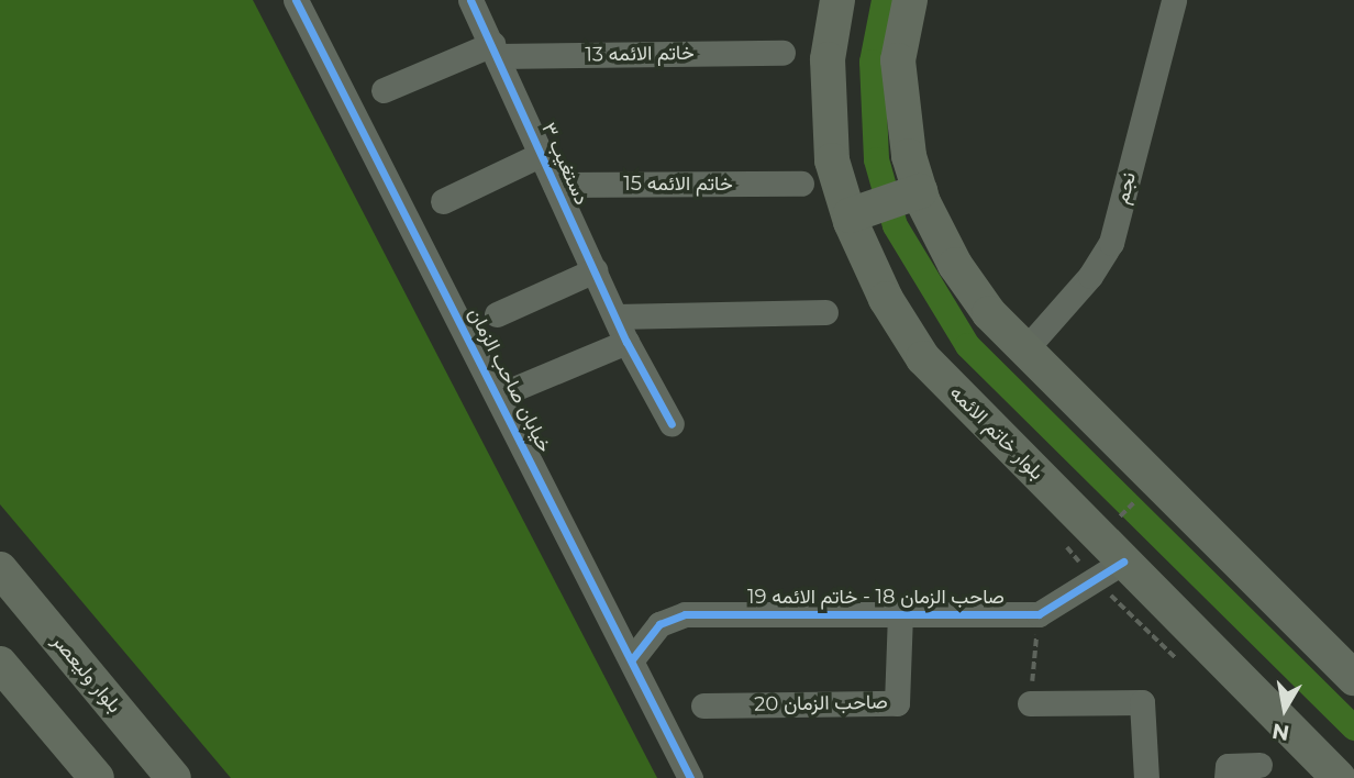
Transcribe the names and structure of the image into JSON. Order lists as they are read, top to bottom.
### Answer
{
  "streets": {
    "main road": ["بلوار خاتم الائمه", "بلوار ولیعصر"],
    "street": [
      "خاتم الائمه 13",
      "دستغیب ۳",
      "خاتم الائمه 15",
      "نجم",
      "خیابان صاحب الزمان",
      "صاحب الزمان 18 - خاتم الائمه 19",
      "صاحب الزمان 20"
    ]
  },
  "crossings": [
    ["خاتم الائمه 13", "دستغیب ۳"],
    ["دستغیب ۳", "خاتم الائمه 15"],
    ["خیابان صاحب الزمان", "صاحب الزمان 18 - خاتم الائمه 19"],
    ["صاحب الزمان 18 - خاتم الائمه 19", "صاحب الزمان 20"]
  ],
  "north": "bottom"
}
